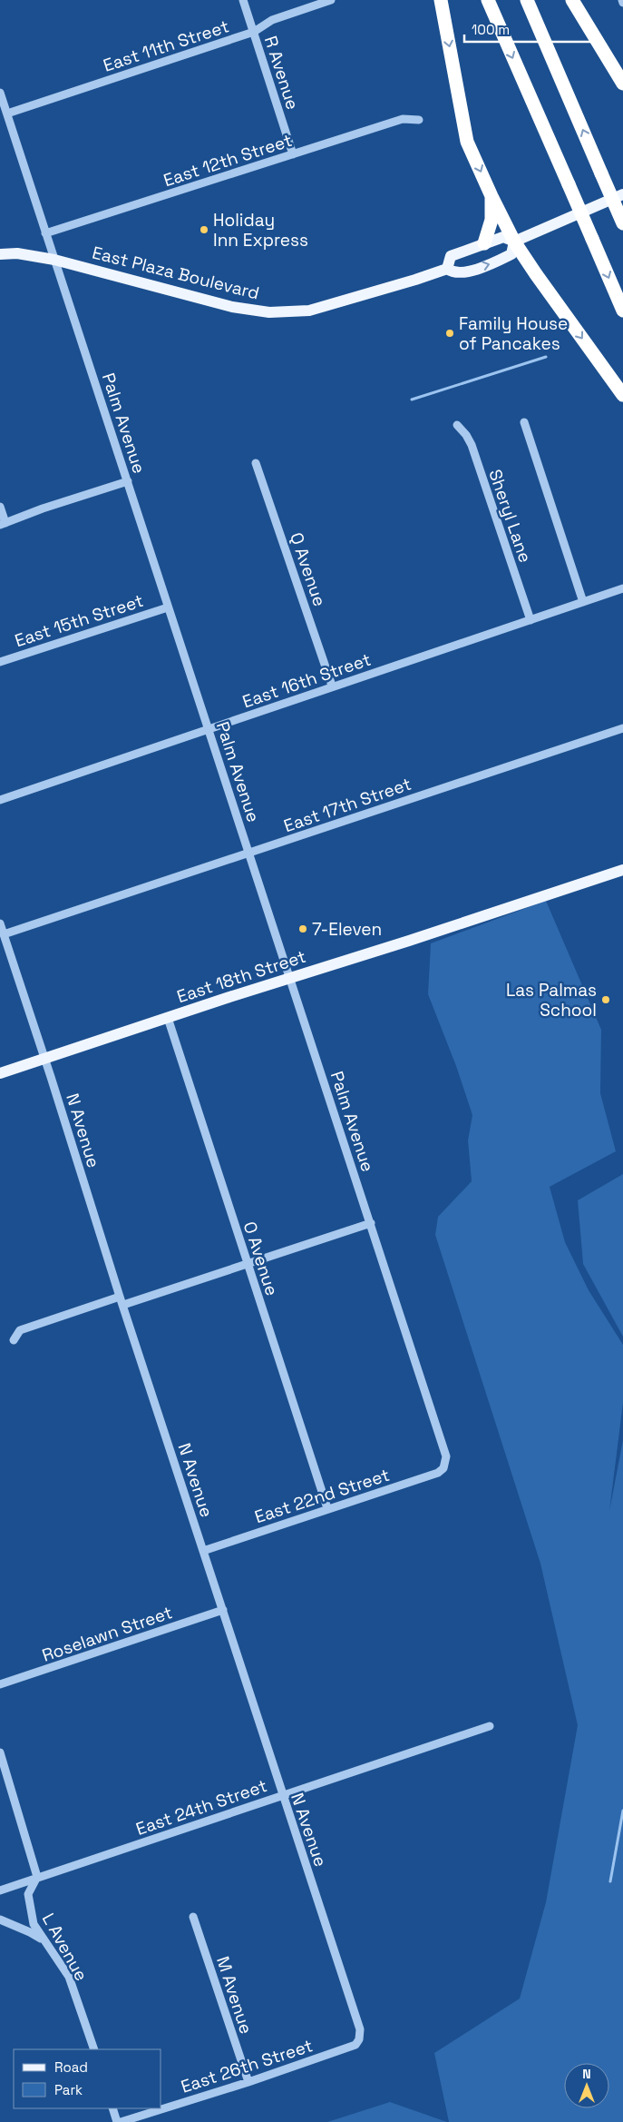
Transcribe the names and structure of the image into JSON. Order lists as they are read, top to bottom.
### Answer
{
  "streets": {
    "main road": ["East Plaza Boulevard", "East 18th Street"],
    "street": [
      "East 11th Street",
      "R Avenue",
      "East 12th Street",
      "Palm Avenue",
      "Sheryl Lane",
      "Q Avenue",
      "East 15th Street",
      "East 16th Street",
      "East 17th Street",
      "N Avenue",
      "O Avenue",
      "East 22nd Street",
      "Roselawn Street",
      "East 24th Street",
      "L Avenue",
      "M Avenue",
      "East 26th Street"
    ]
  },
  "crossings": [
    ["East 11th Street", "R Avenue"],
    ["East 11th Street", "Palm Avenue"],
    ["R Avenue", "East 12th Street"],
    ["East 12th Street", "Palm Avenue"],
    ["East Plaza Boulevard", "Palm Avenue"],
    ["Palm Avenue", "East 15th Street"],
    ["Palm Avenue", "East 16th Street"],
    ["Palm Avenue", "East 17th Street"],
    ["Palm Avenue", "East 18th Street"],
    ["Palm Avenue", "East 22nd Street"],
    ["Sheryl Lane", "East 16th Street"],
    ["Q Avenue", "East 16th Street"],
    ["East 17th Street", "N Avenue"],
    ["East 18th Street", "N Avenue"],
    ["East 18th Street", "O Avenue"],
    ["N Avenue", "East 22nd Street"],
    ["N Avenue", "Roselawn Street"],
    ["N Avenue", "East 24th Street"],
    ["N Avenue", "East 26th Street"],
    ["O Avenue", "East 22nd Street"],
    ["East 24th Street", "L Avenue"],
    ["M Avenue", "East 26th Street"]
  ],
  "places": [
    "Holiday Inn Express",
    "Family House of Pancakes",
    "7-Eleven",
    "Las Palmas School"
  ],
  "legend": ["Road", "Park"],
  "scale_bar": "100 m",
  "north": "top"
}
